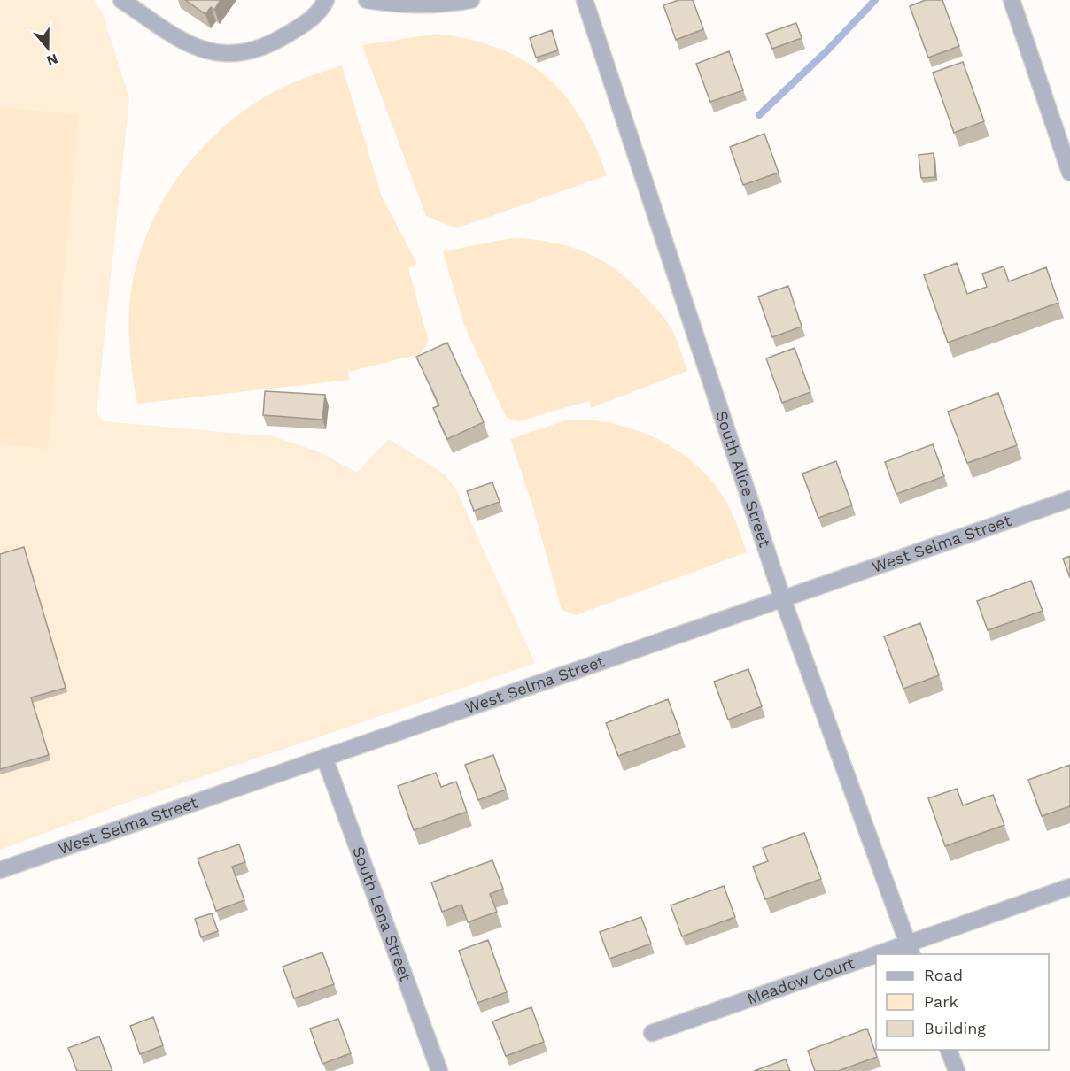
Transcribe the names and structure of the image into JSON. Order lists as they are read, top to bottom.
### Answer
{
  "streets": {
    "street": [
      "South Alice Street",
      "West Selma Street",
      "South Lena Street",
      "Meadow Court"
    ]
  },
  "crossings": [
    ["South Alice Street", "West Selma Street"],
    ["South Alice Street", "Meadow Court"],
    ["West Selma Street", "South Lena Street"]
  ],
  "legend": ["Road", "Park", "Building"],
  "north": "bottom"
}
